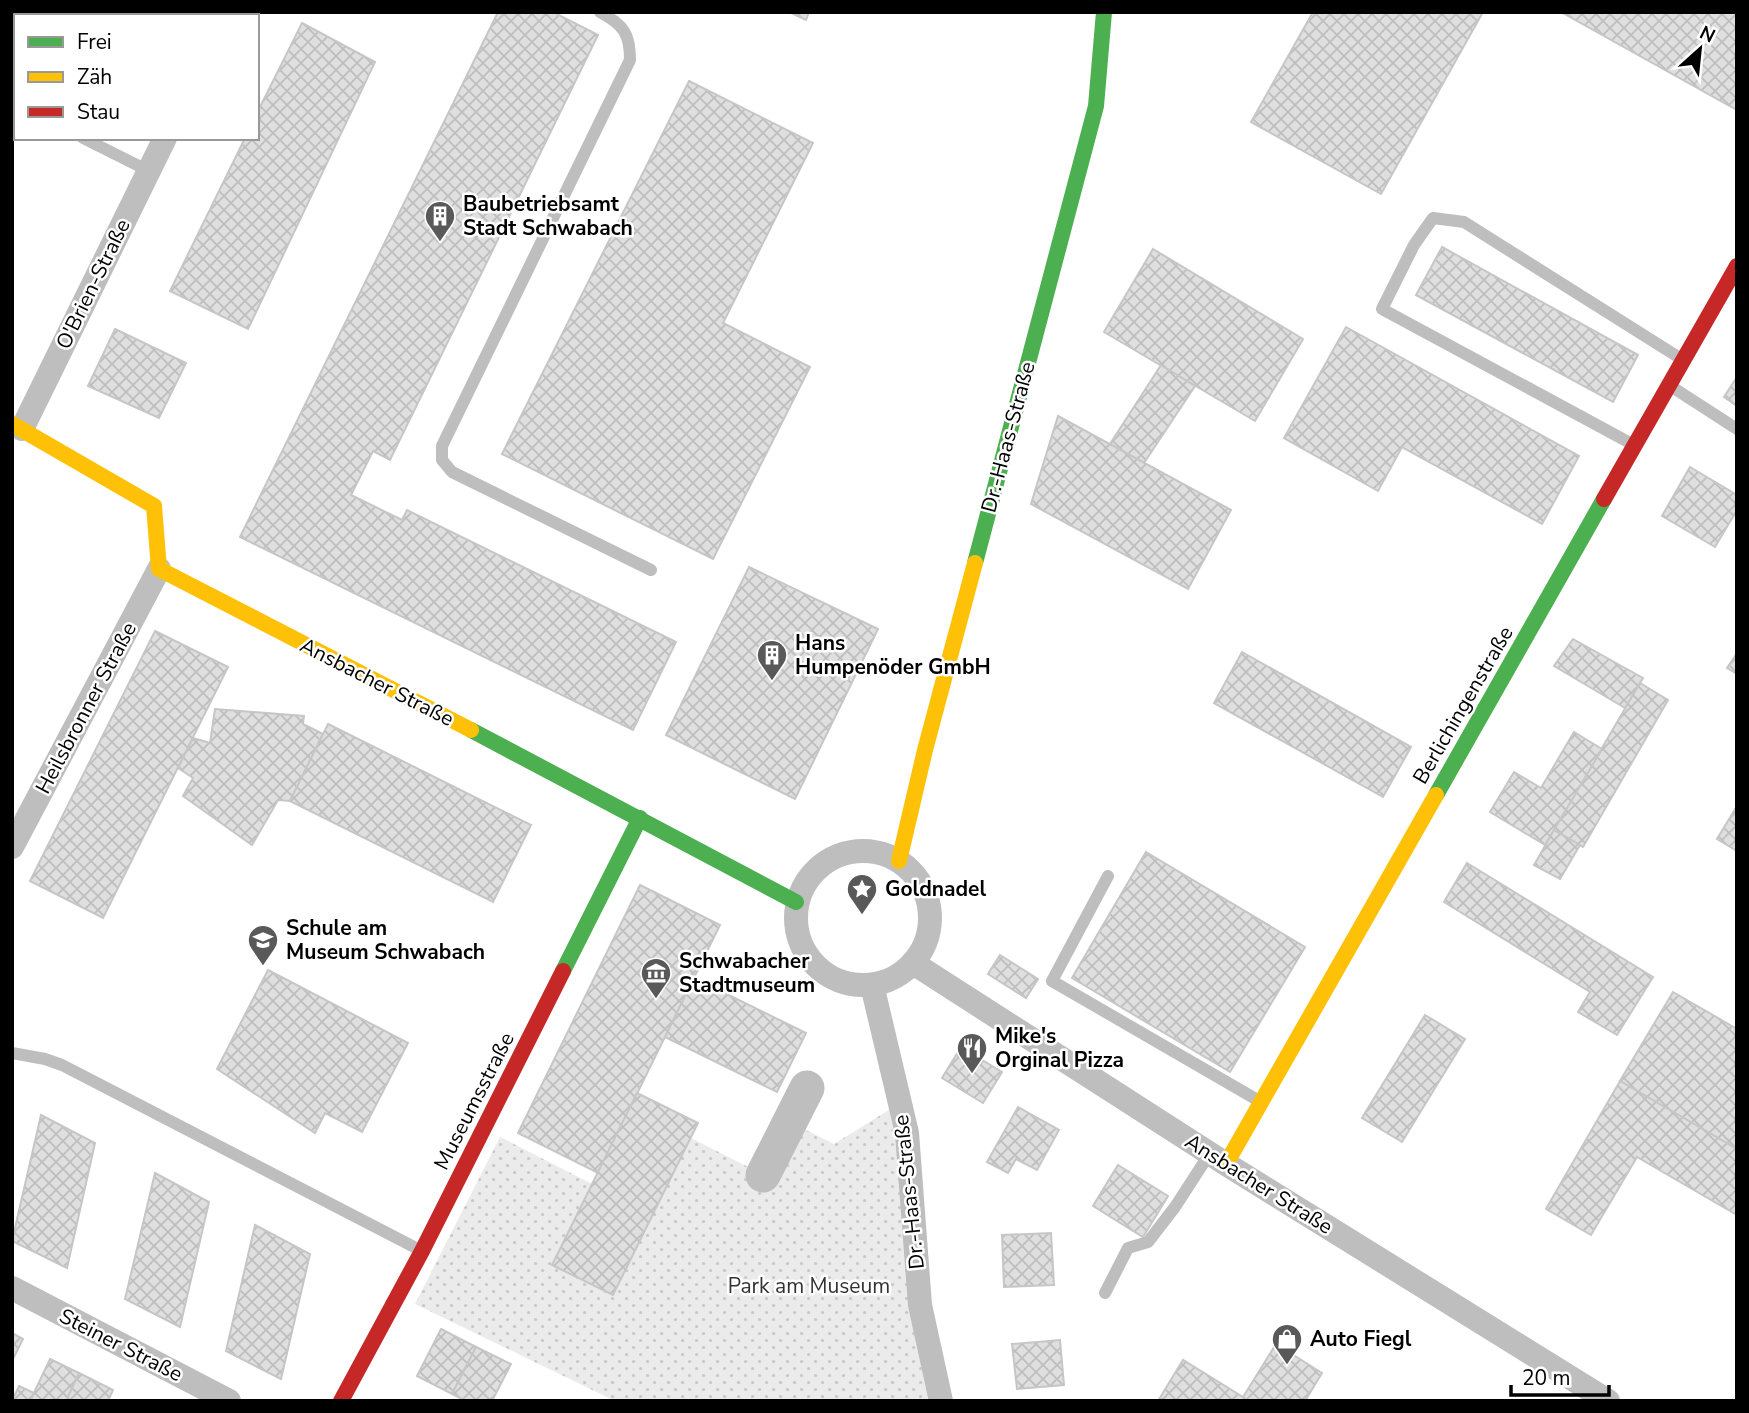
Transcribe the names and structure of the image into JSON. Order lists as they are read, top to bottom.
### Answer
{
  "streets": {
    "street": [
      "O'Brien-Straße",
      "Dr.-Haas-Straße",
      "Ansbacher Straße",
      "Berlichingenstraße",
      "Heilsbronner Straße",
      "Museumsstraße",
      "Steiner Straße"
    ]
  },
  "crossings": [
    ["Dr.-Haas-Straße", "Ansbacher Straße"],
    ["Ansbacher Straße", "Berlichingenstraße"],
    ["Ansbacher Straße", "Heilsbronner Straße"],
    ["Ansbacher Straße", "Museumsstraße"]
  ],
  "parks": ["Park am Museum"],
  "places": {
    "building": ["Baubetriebsamt Stadt Schwabach", "Hans Humpenöder GmbH"],
    "place": ["Goldnadel"],
    "school or university": ["Schule am Museum Schwabach"],
    "museum": ["Schwabacher Stadtmuseum"],
    "restaurant": ["Mike's Orginal Pizza"],
    "shop": ["Auto Fiegl"]
  },
  "legend": ["Frei", "Zäh", "Stau"],
  "scale_bar": "20 m",
  "north": "top right"
}
